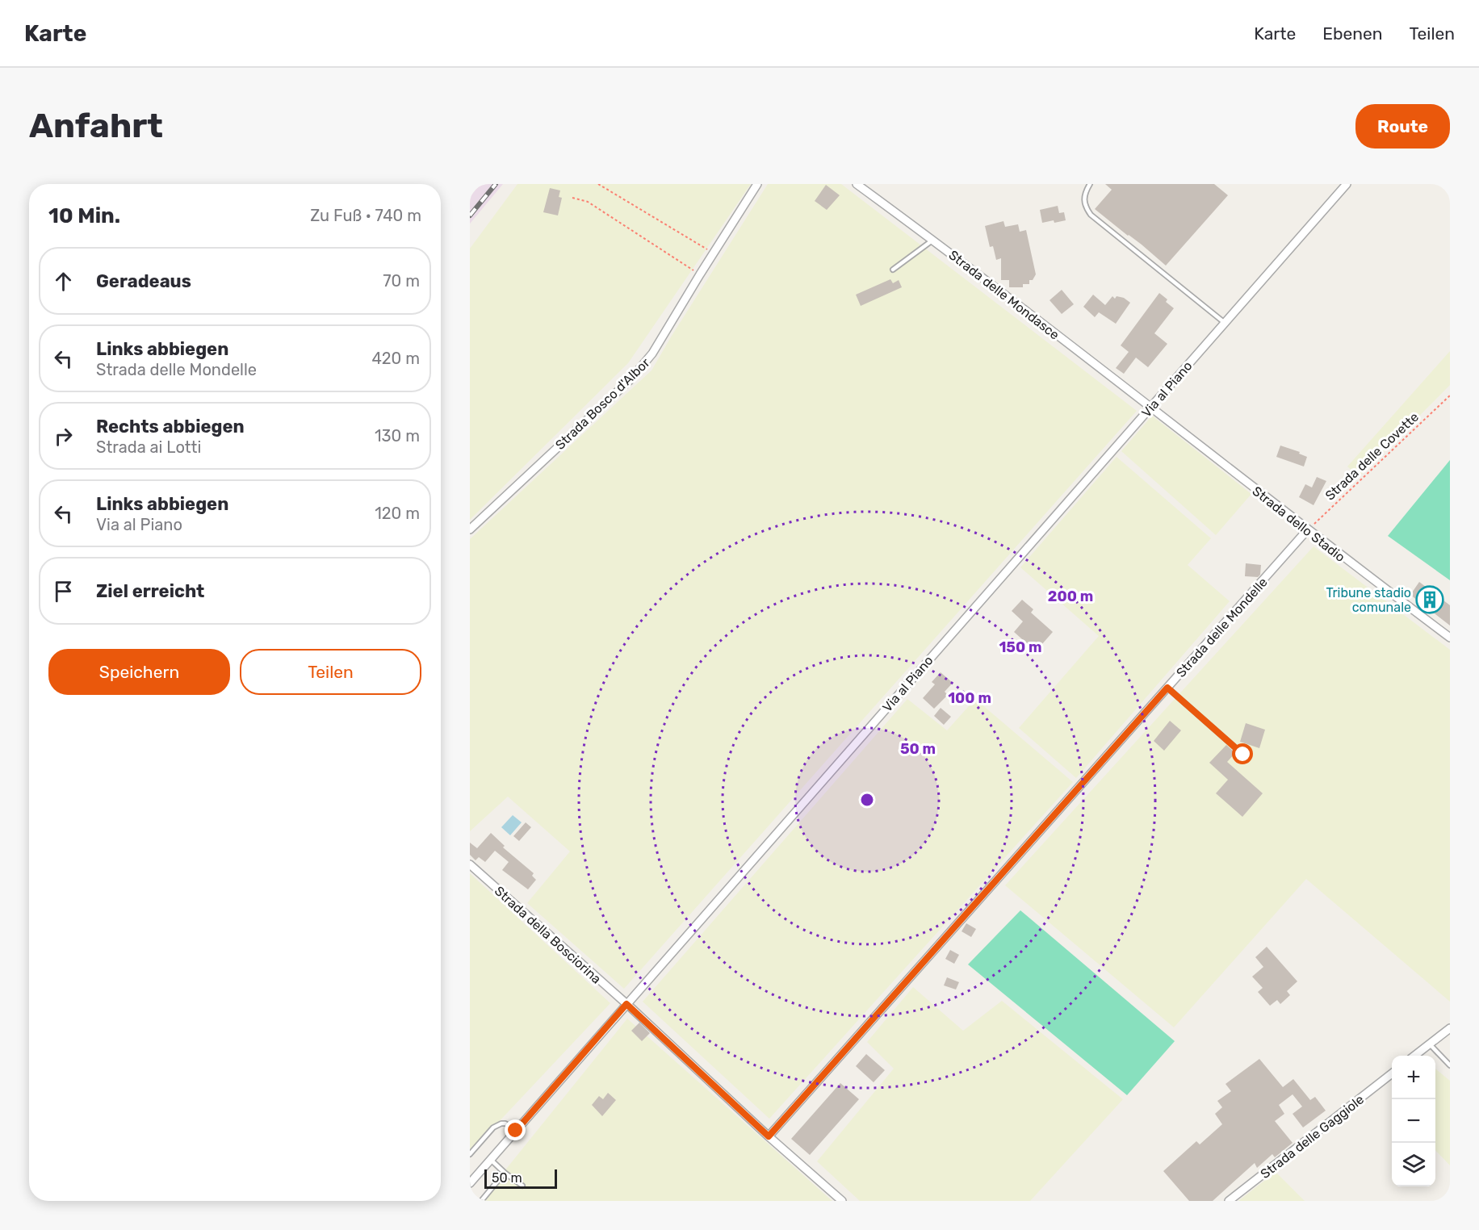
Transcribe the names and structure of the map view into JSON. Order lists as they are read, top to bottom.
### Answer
{
  "streets": {
    "street": [
      "Strada delle Mondasce",
      "Via al Piano",
      "Strada Bosco d'Albor",
      "Strada dello Stadio",
      "Strada delle Mondelle",
      "Strada della Bosciorina",
      "Strada delle Gaggiole"
    ],
    "path": ["Strada delle Covette"]
  },
  "crossings": [
    ["Strada delle Mondasce", "Via al Piano"],
    ["Strada delle Mondasce", "Strada dello Stadio"],
    ["Via al Piano", "Strada dello Stadio"],
    ["Via al Piano", "Strada della Bosciorina"],
    ["Strada delle Covette", "Strada dello Stadio"],
    ["Strada delle Covette", "Strada delle Mondelle"],
    ["Strada dello Stadio", "Strada delle Mondelle"],
    ["Strada delle Mondelle", "Strada della Bosciorina"]
  ],
  "places": {
    "building": ["Tribune stadio comunale"]
  },
  "scale_bar": "50 m",
  "page": {
    "header": "Karte",
    "nav": ["Karte", "Ebenen", "Teilen"],
    "buttons": [
      "Route",
      ["Speichern", "Teilen"]
    ],
    "title": "Anfahrt",
    "heading": ["10 Min.", "Zu Fuß · 740 m"],
    "list": [
      ["Geradeaus", "70 m"],
      ["Links abbiegen", "Strada delle Mondelle", "420 m"],
      ["Rechts abbiegen", "Strada ai Lotti", "130 m"],
      ["Links abbiegen", "Via al Piano", "120 m"],
      "Ziel erreicht"
    ],
    "map_buttons": ["+", "−"],
    "scale": "50 m"
  },
  "rings": [
    "200 m",
    "150 m",
    "100 m",
    "50 m"
  ]
}
